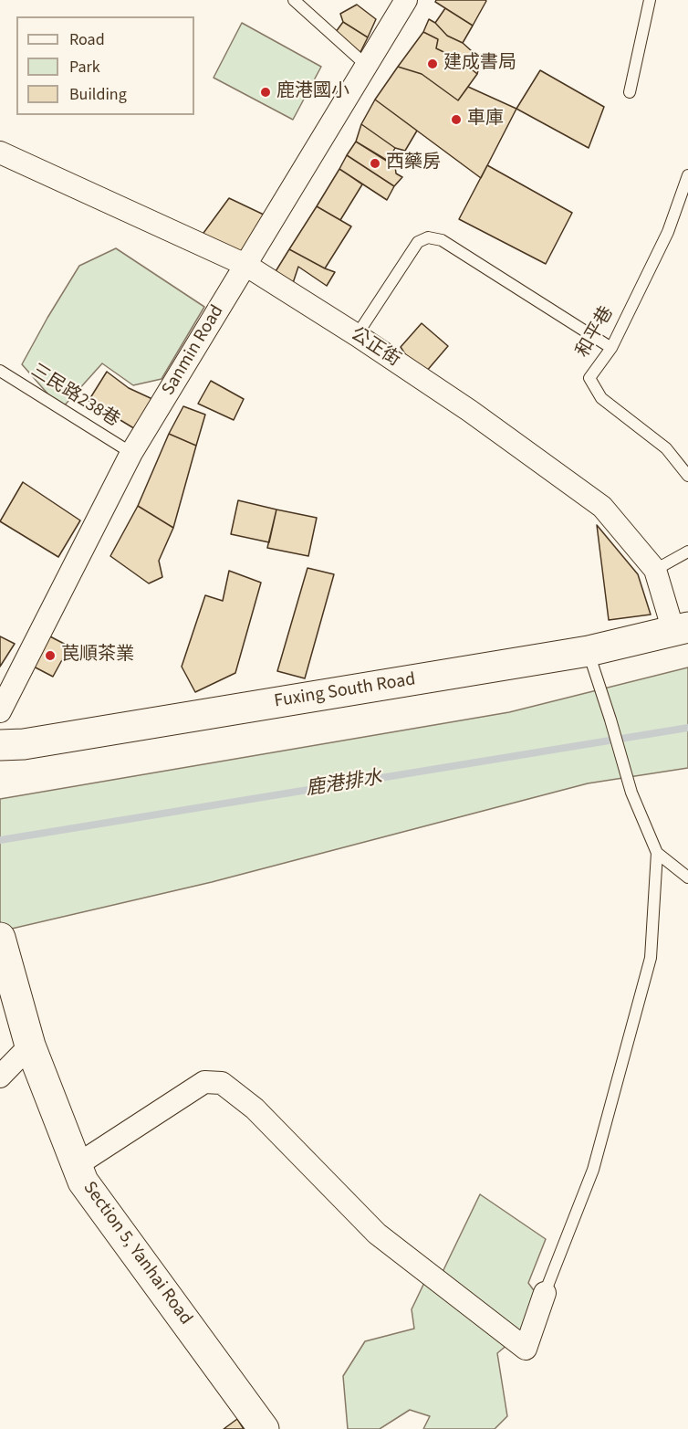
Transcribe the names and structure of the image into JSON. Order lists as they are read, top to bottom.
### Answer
{
  "streets": {
    "street": [
      "公正街",
      "Sanmin Road",
      "Fuxing South Road",
      "Section 5, Yanhai Road"
    ],
    "lane": ["和平巷", "三民路238巷"]
  },
  "crossings": [
    ["公正街", "Sanmin Road"],
    ["公正街", "Fuxing South Road"],
    ["Sanmin Road", "三民路238巷"]
  ],
  "water": ["鹿港排水"],
  "places": [
    "建成書局",
    "鹿港國小",
    "車庫",
    "西藥房",
    "苠順茶業"
  ],
  "legend": ["Road", "Park", "Building"]
}
